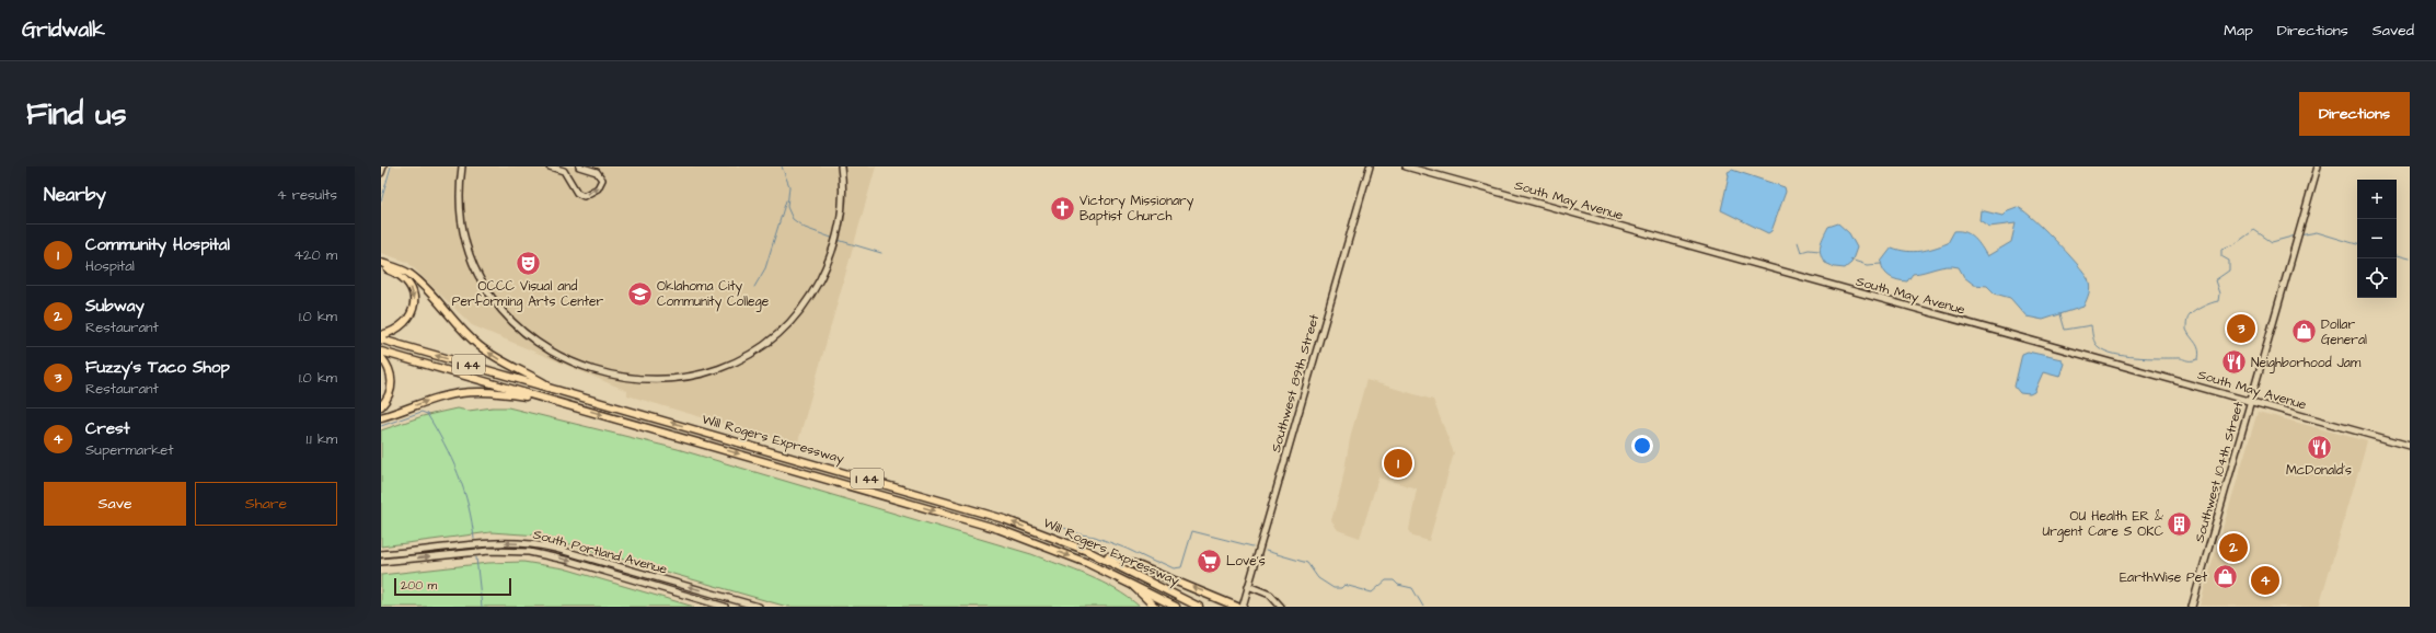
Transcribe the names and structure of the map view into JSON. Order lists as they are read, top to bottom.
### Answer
{
  "streets": {
    "highway": ["I 44", "Will Rogers Expressway"],
    "main road": [
      "South May Avenue",
      "Southwest 89th Street",
      "Southwest 104th Street",
      "South Portland Avenue"
    ]
  },
  "crossings": [
    ["South May Avenue", "Southwest 104th Street"]
  ],
  "places": {
    "church": ["Victory Missionary Baptist Church"],
    "theatre": ["OCCC Visual and Performing Arts Center"],
    "school or university": ["Oklahoma City Community College"],
    "shop": ["Dollar General", "EarthWise Pet"],
    "restaurant": ["Neighborhood Jam", "McDonald's"],
    "building": ["OU Health ER & Urgent Care S OKC"],
    "supermarket": ["Love's"]
  },
  "scale_bar": "200 m",
  "page": {
    "header": "Gridwalk",
    "nav": ["Map", "Directions", "Saved"],
    "buttons": [
      "Directions",
      ["Save", "Share"]
    ],
    "title": "Find us",
    "heading": ["Nearby", "4 results"],
    "map_buttons": ["+", "−"],
    "list": [
      {
        "mark": "1",
        "name": "Community Hospital",
        "note": "Hospital",
        "value": "420 m"
      },
      {
        "mark": "2",
        "name": "Subway",
        "note": "Restaurant",
        "value": "1.0 km"
      },
      {
        "mark": "3",
        "name": "Fuzzy's Taco Shop",
        "note": "Restaurant",
        "value": "1.0 km"
      },
      {
        "mark": "4",
        "name": "Crest",
        "note": "Supermarket",
        "value": "1.1 km"
      }
    ],
    "pins": [
      "3",
      "1",
      "2",
      "4"
    ],
    "scale": "200 m"
  }
}
